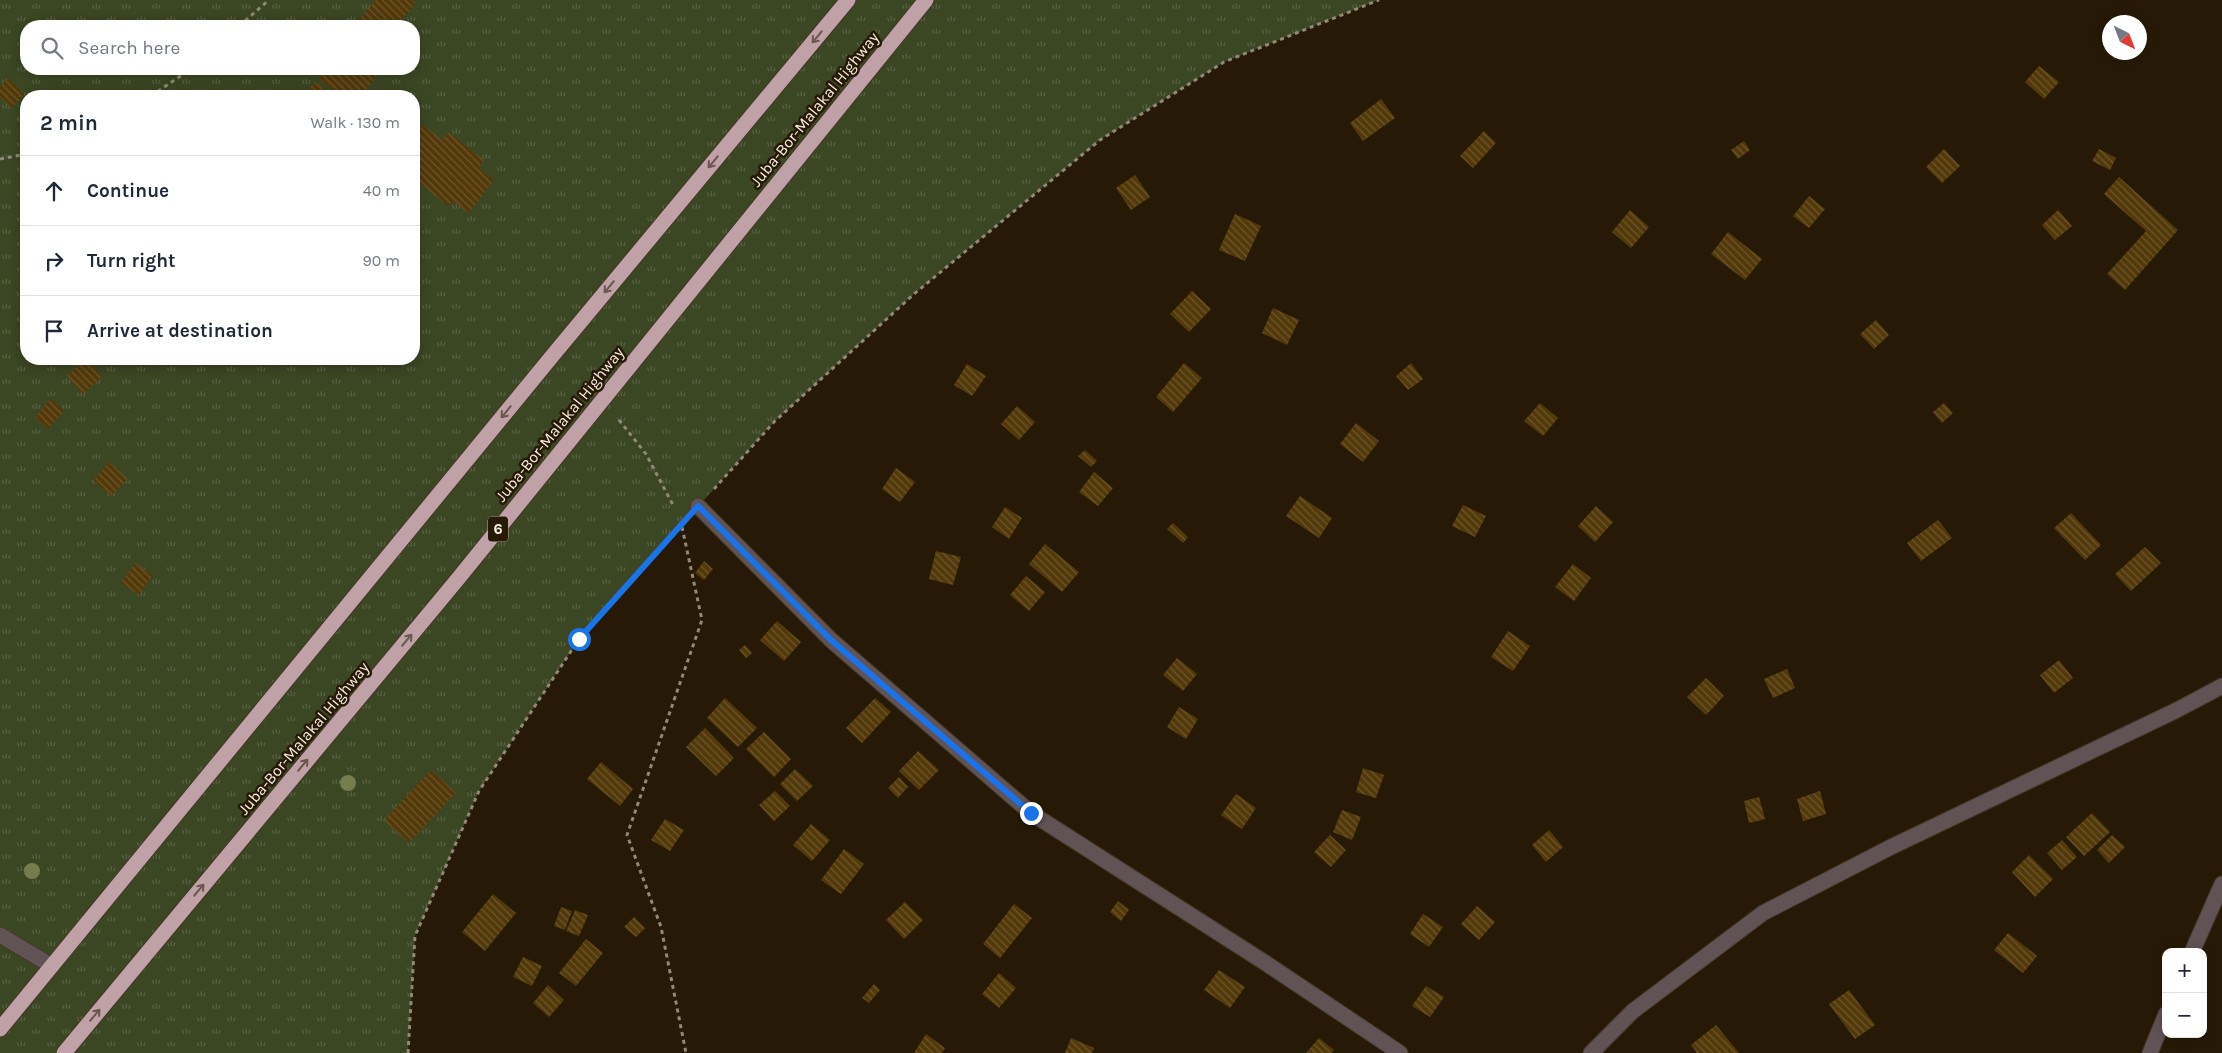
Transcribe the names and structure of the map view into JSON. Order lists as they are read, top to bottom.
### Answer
{
  "streets": {
    "highway": ["Juba-Bor-Malakal Highway", "6"]
  },
  "north": "bottom right",
  "page": {
    "search": "Search here",
    "heading": ["2 min", "Walk · 130 m"],
    "list": [
      ["Continue", "40 m"],
      ["Turn right", "90 m"],
      "Arrive at destination"
    ],
    "map_buttons": ["+", "−"]
  }
}
